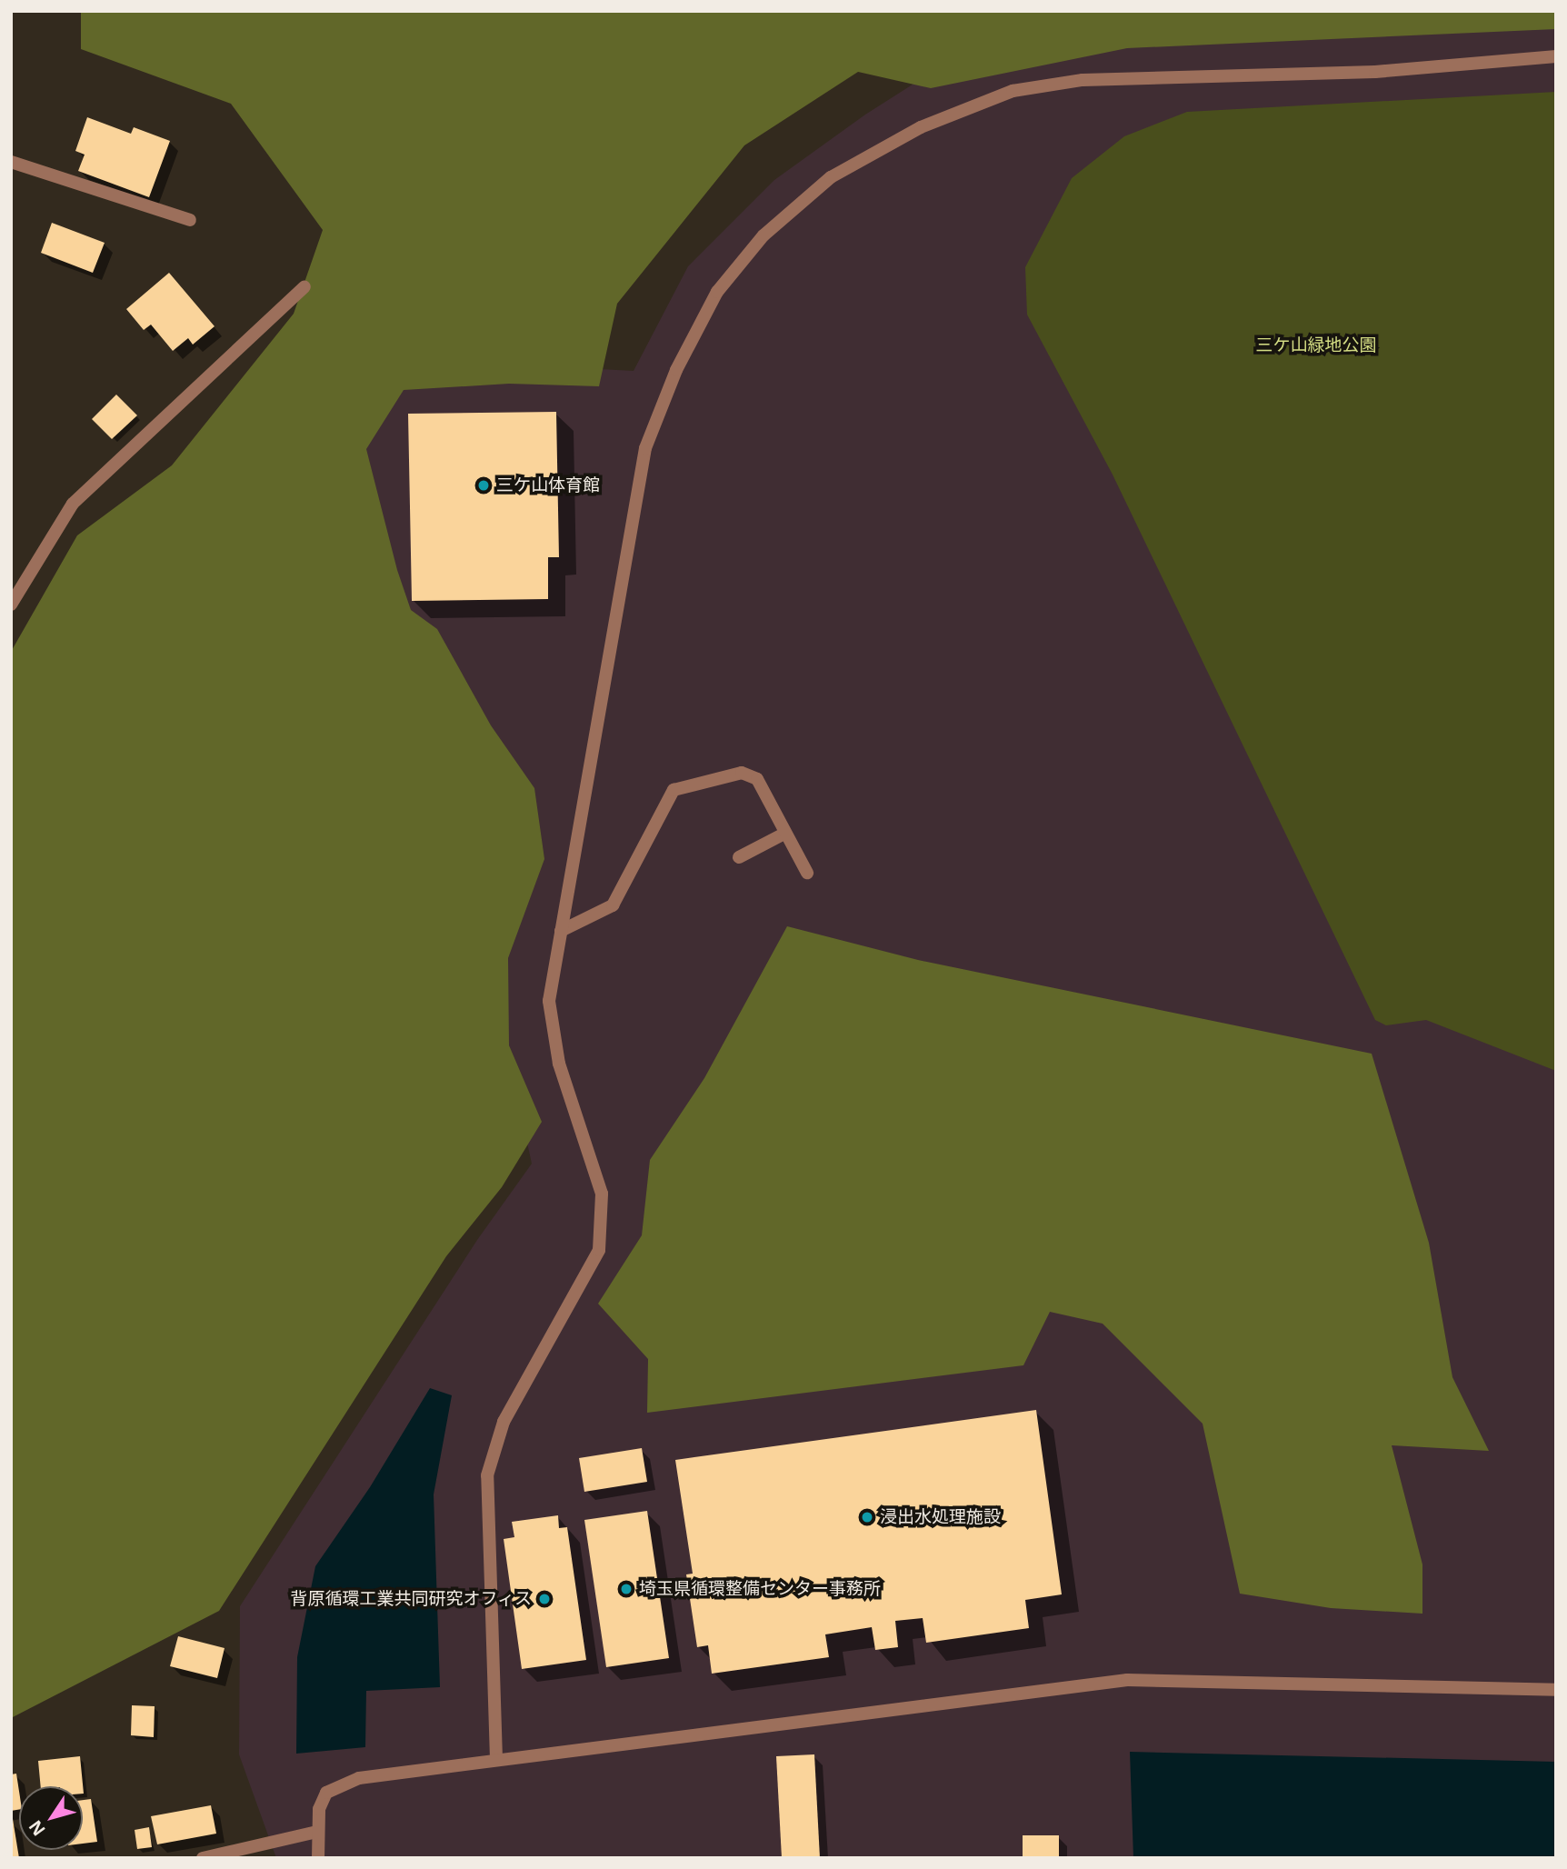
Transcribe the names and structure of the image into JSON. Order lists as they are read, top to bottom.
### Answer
{
  "parks": ["三ケ山緑地公園"],
  "places": [
    "三ケ山体育館",
    "浸出水処理施設",
    "埼玉県循環整備センター事務所",
    "背原循環工業共同研究オフィス"
  ],
  "north": "bottom left"
}
